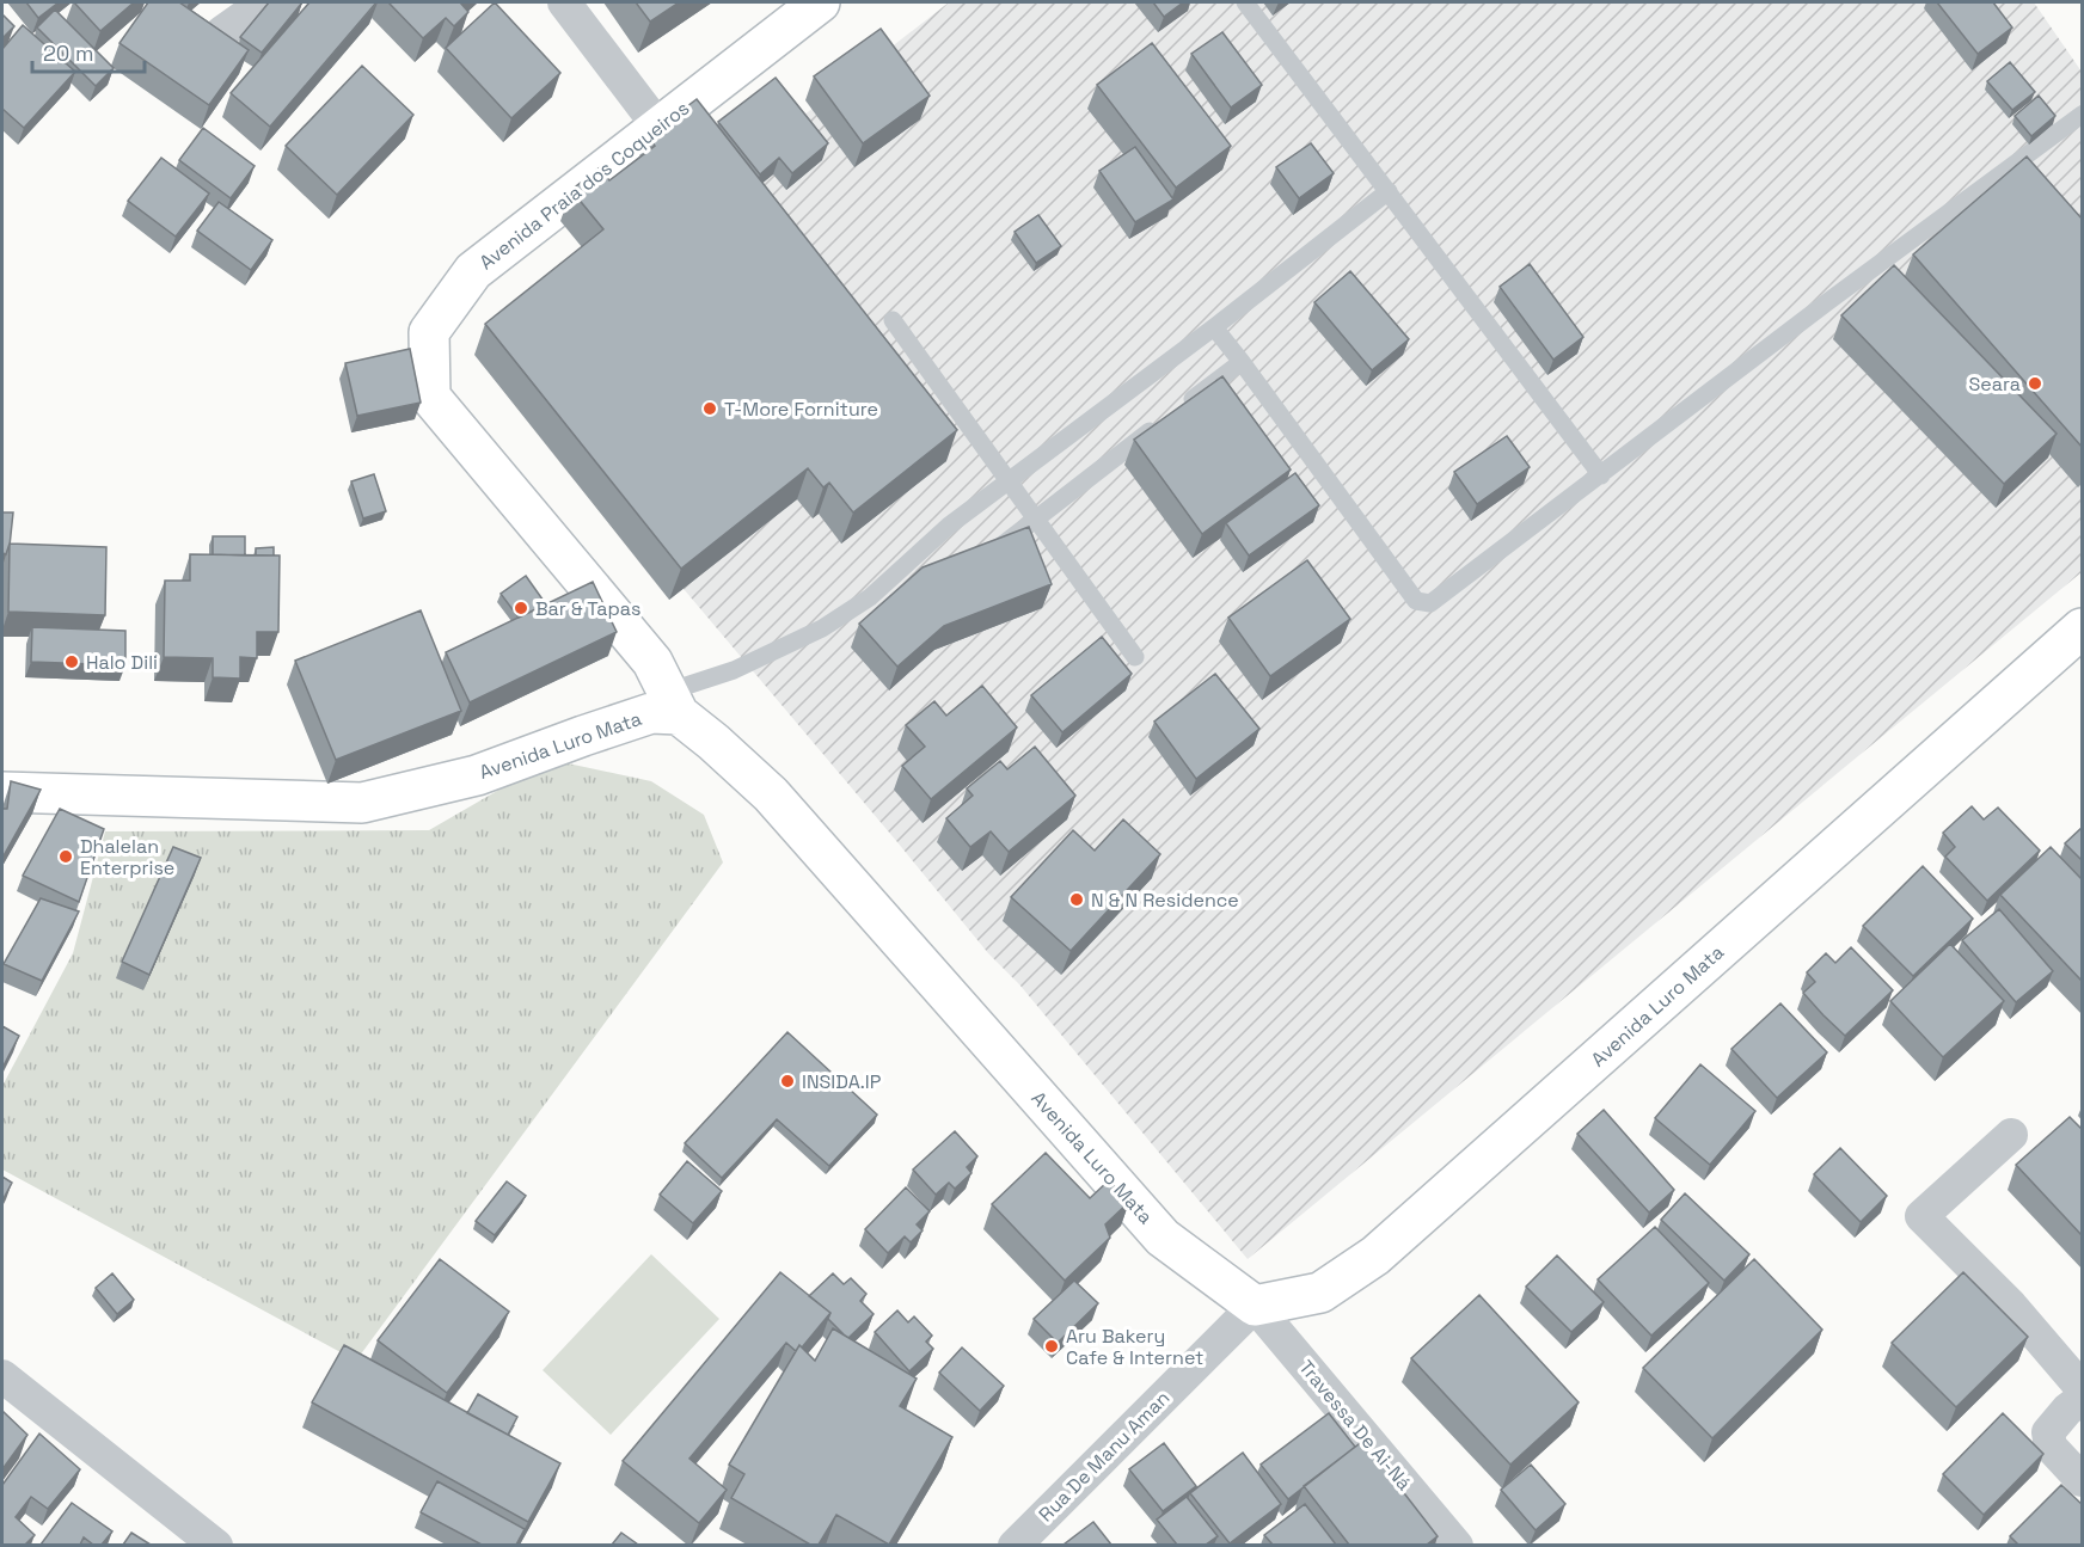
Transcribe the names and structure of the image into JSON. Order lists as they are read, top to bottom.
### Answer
{
  "streets": {
    "main road": ["Avenida Praia dos Coqueiros", "Avenida Luro Mata"],
    "street": ["Travessa De Ai-Ná", "Rua De Manu Aman"]
  },
  "crossings": [
    ["Avenida Praia dos Coqueiros", "Avenida Luro Mata"],
    ["Avenida Luro Mata", "Travessa De Ai-Ná"],
    ["Avenida Luro Mata", "Rua De Manu Aman"],
    ["Travessa De Ai-Ná", "Rua De Manu Aman"]
  ],
  "places": [
    "Seara",
    "T-More Forniture",
    "Bar & Tapas",
    "Halo Dili",
    "Dhalelan Enterprise",
    "N & N Residence",
    "INSIDA.IP",
    "Aru Bakery Cafe & Internet"
  ],
  "scale_bar": "20 m"
}
